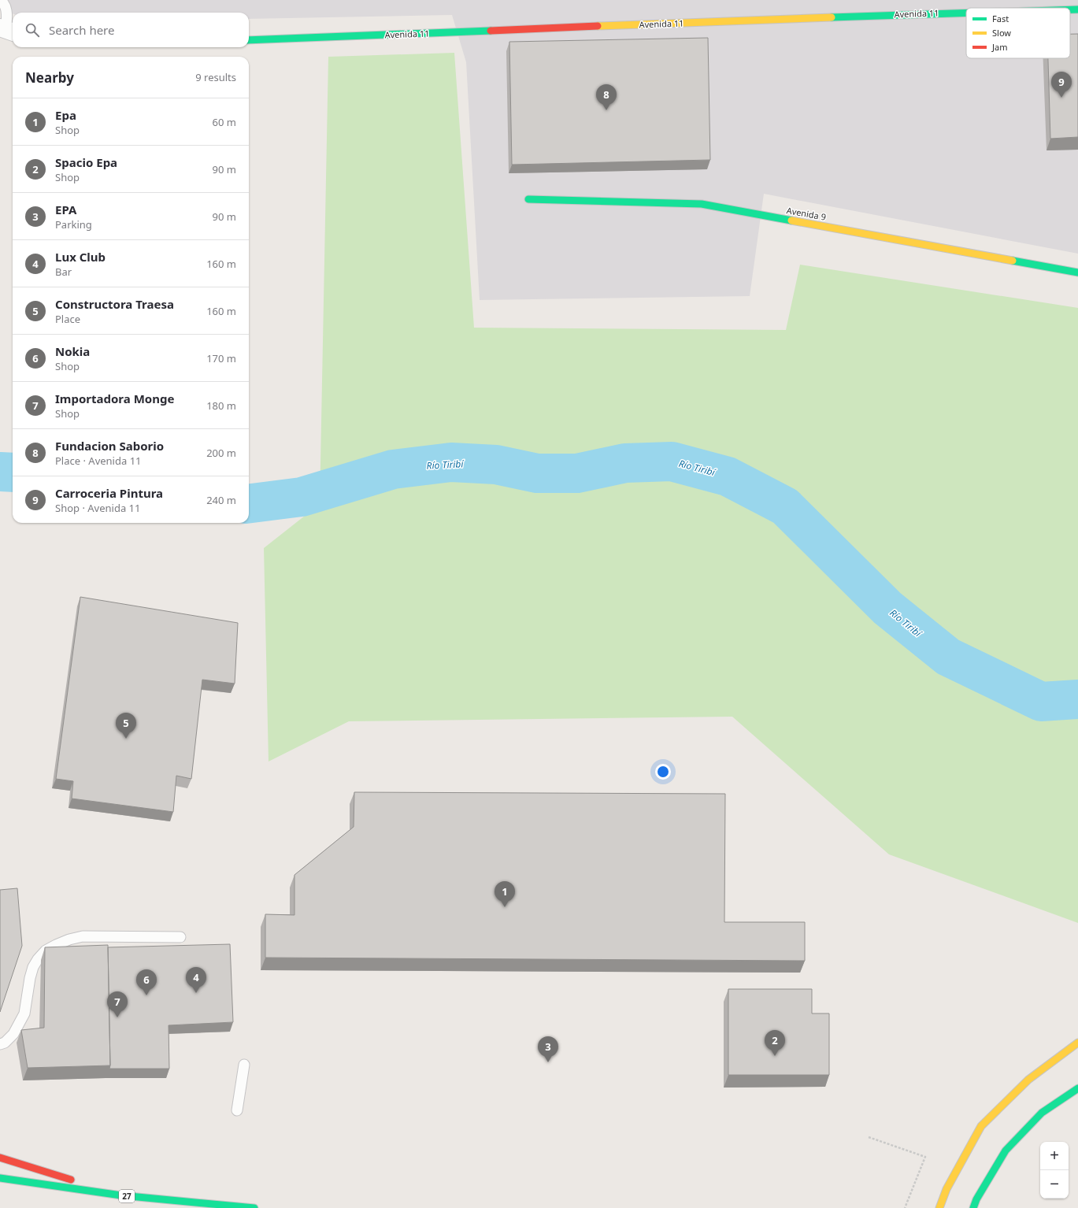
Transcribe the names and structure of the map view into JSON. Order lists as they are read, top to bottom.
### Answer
{
  "streets": {
    "main road": ["Avenida 11", "Avenida 9", "27"]
  },
  "water": ["Río Tiribí"],
  "legend": ["Fast", "Slow", "Jam"],
  "page": {
    "search": "Search here",
    "heading": ["Nearby", "9 results"],
    "pins": [
      "9",
      "8",
      "5",
      "1",
      "4",
      "6",
      "7",
      "2",
      "3"
    ],
    "list": [
      {
        "mark": "1",
        "name": "Epa",
        "note": "Shop",
        "value": "60 m"
      },
      {
        "mark": "2",
        "name": "Spacio Epa",
        "note": "Shop",
        "value": "90 m"
      },
      {
        "mark": "3",
        "name": "EPA",
        "note": "Parking",
        "value": "90 m"
      },
      {
        "mark": "4",
        "name": "Lux Club",
        "note": "Bar",
        "value": "160 m"
      },
      {
        "mark": "5",
        "name": "Constructora Traesa",
        "note": "Place",
        "value": "160 m"
      },
      {
        "mark": "6",
        "name": "Nokia",
        "note": "Shop",
        "value": "170 m"
      },
      {
        "mark": "7",
        "name": "Importadora Monge",
        "note": "Shop",
        "value": "180 m"
      },
      {
        "mark": "8",
        "name": "Fundacion Saborio",
        "note": "Place · Avenida 11",
        "value": "200 m"
      },
      {
        "mark": "9",
        "name": "Carroceria Pintura",
        "note": "Shop · Avenida 11",
        "value": "240 m"
      }
    ],
    "map_buttons": ["+", "−"]
  }
}
